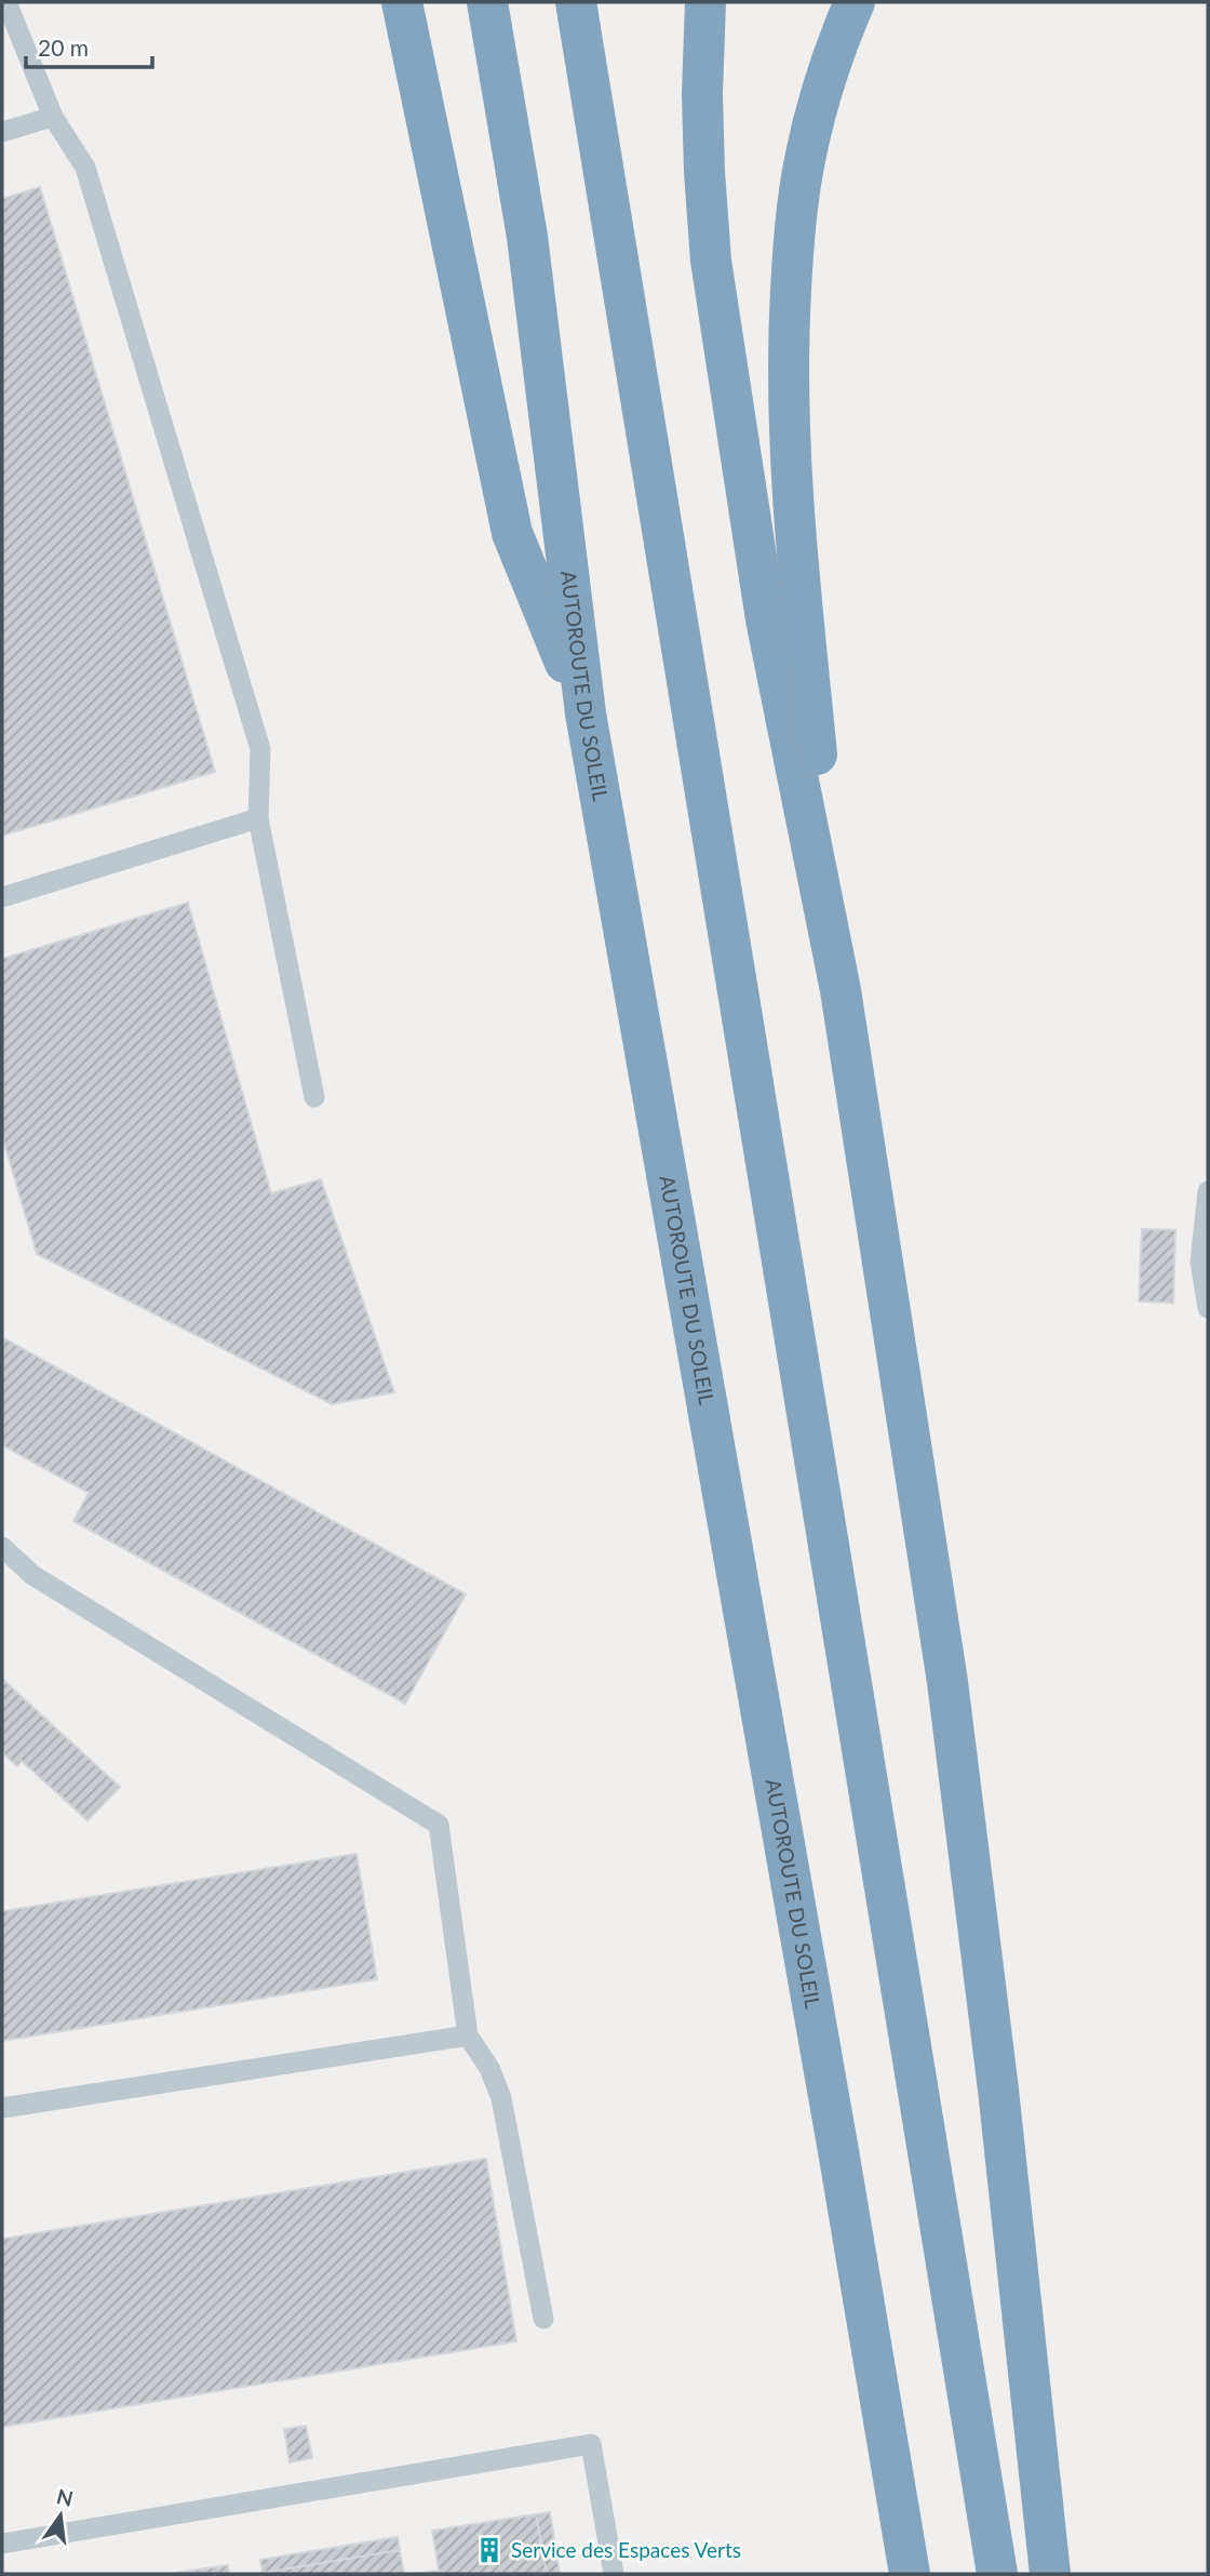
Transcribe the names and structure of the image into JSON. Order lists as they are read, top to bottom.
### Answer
{
  "streets": {
    "highway": ["AUTOROUTE DU SOLEIL"]
  },
  "places": {
    "building": ["Service des Espaces Verts"]
  },
  "scale_bar": "20 m",
  "north": "top"
}
